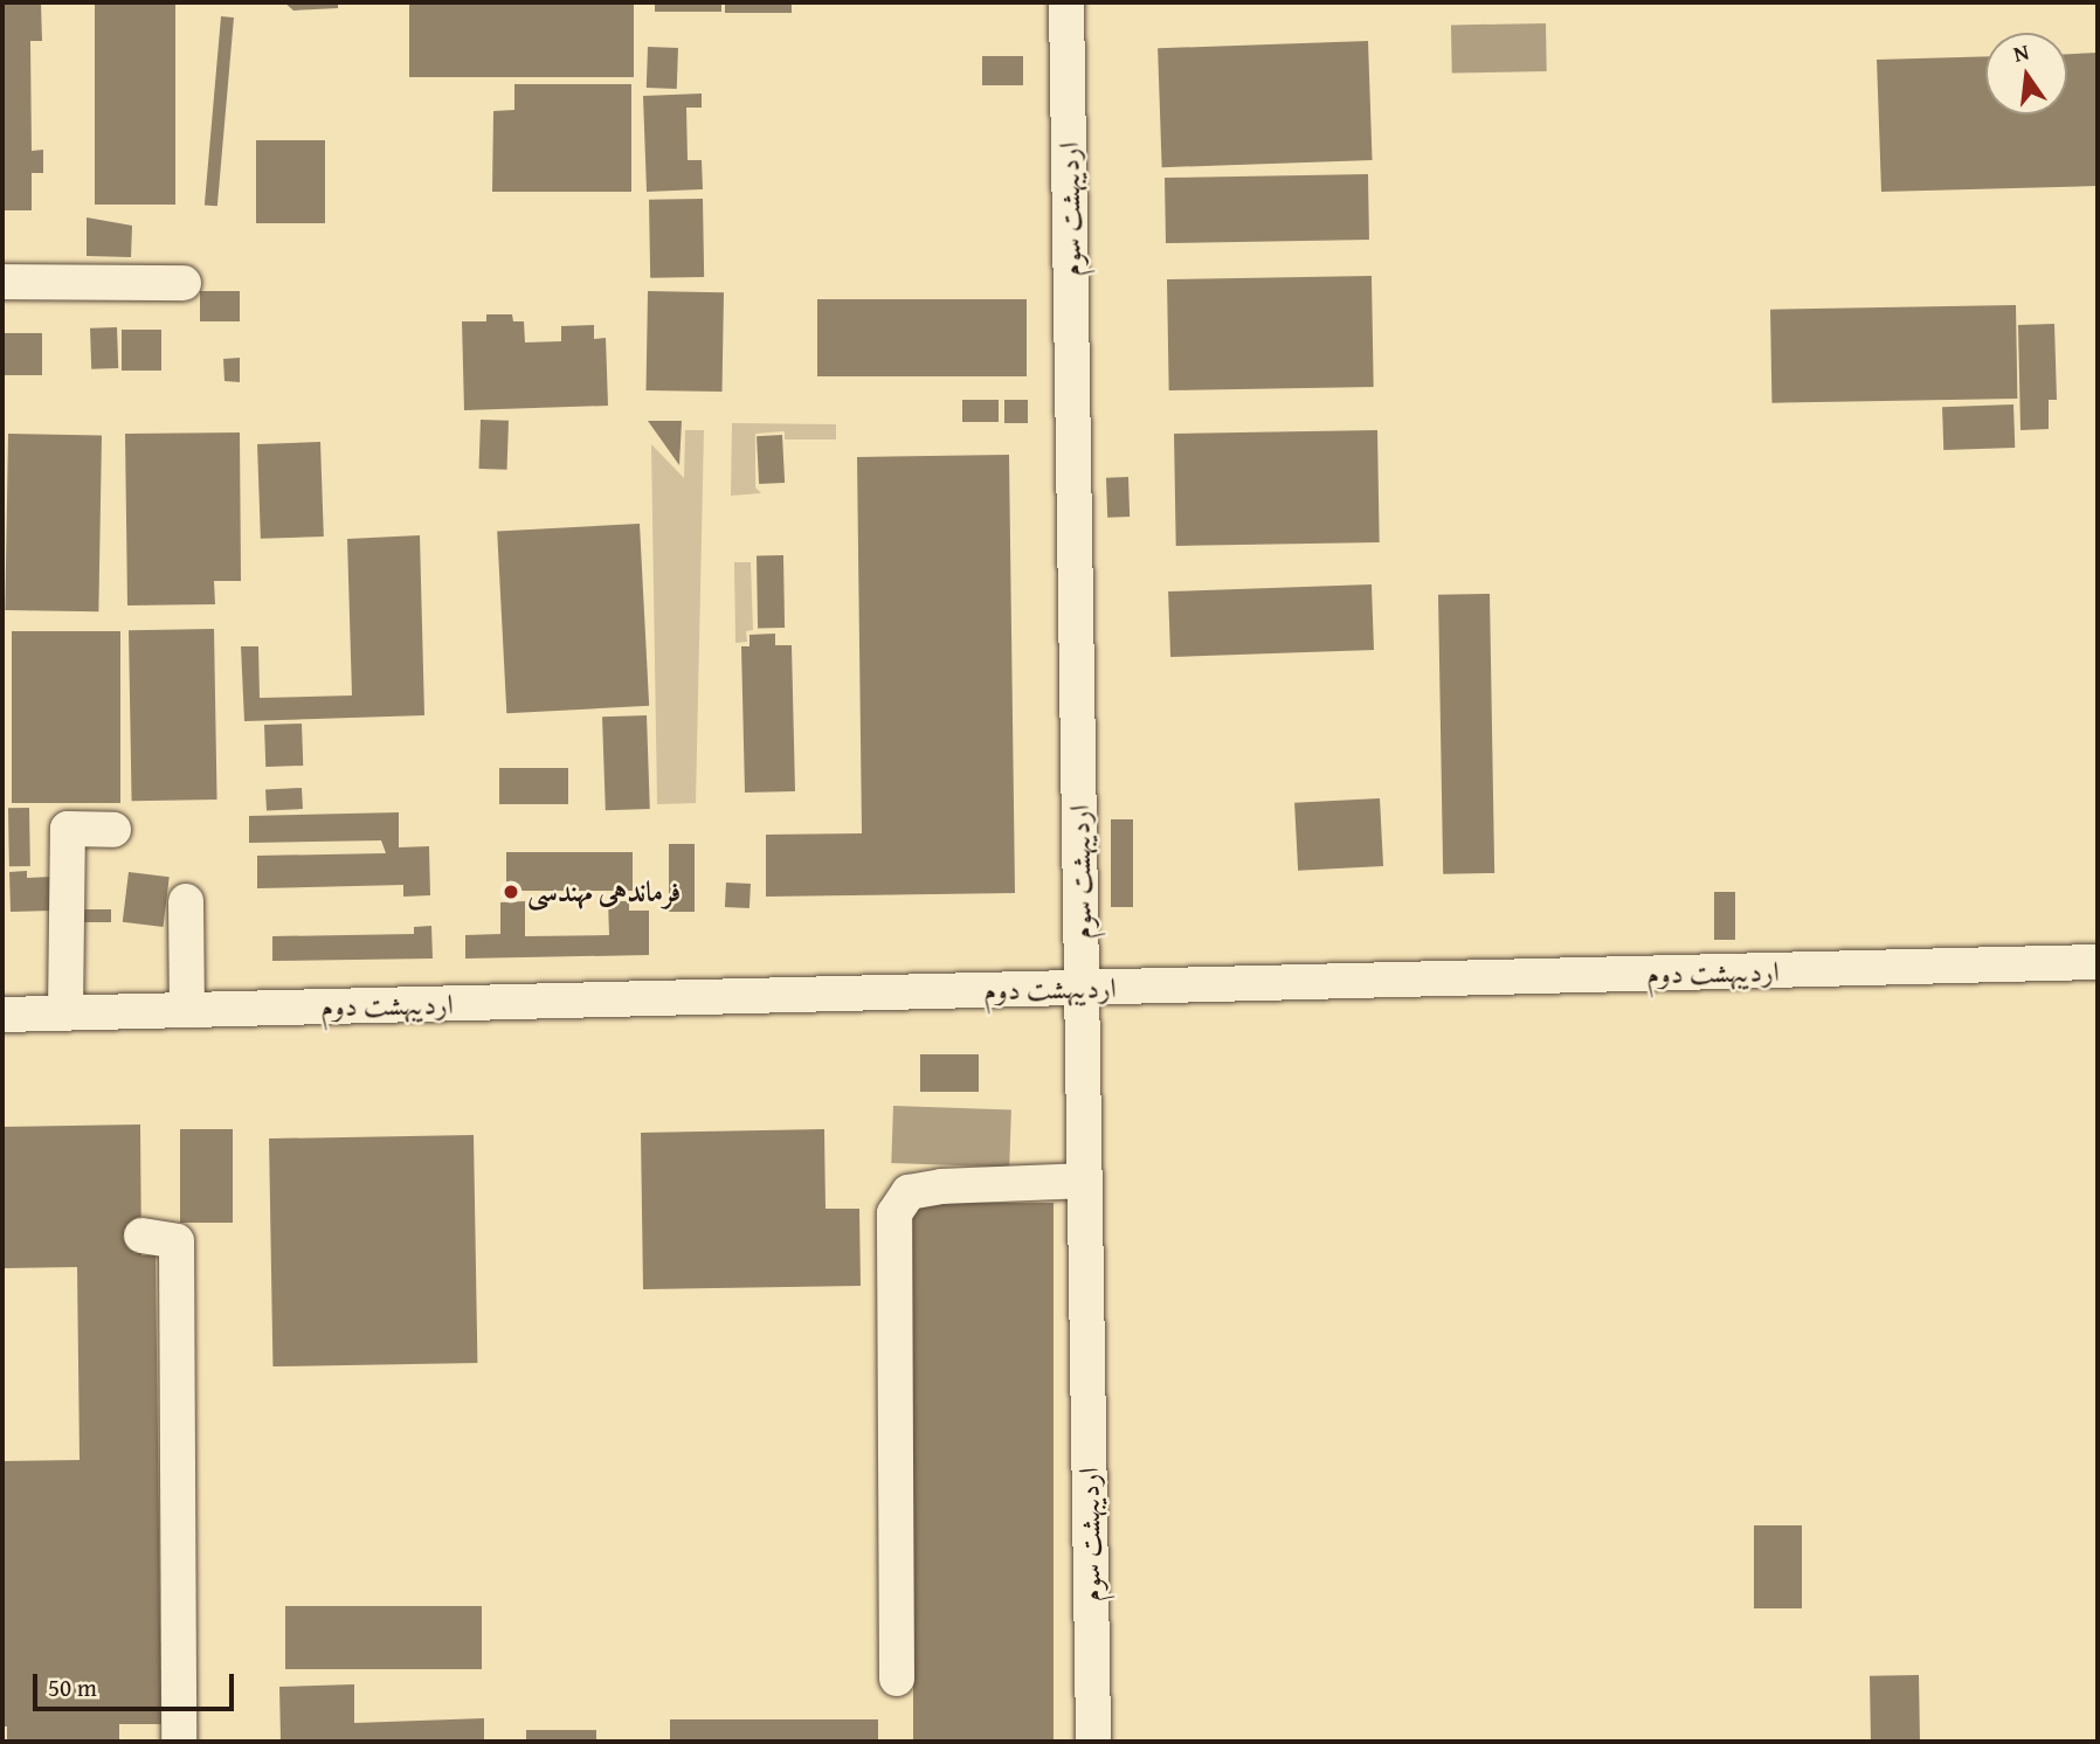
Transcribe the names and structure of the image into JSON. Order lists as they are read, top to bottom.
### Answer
{
  "streets": {
    "street": ["اردیبهشت سوم", "اردیبهشت دوم"]
  },
  "crossings": [
    ["اردیبهشت سوم", "اردیبهشت دوم"]
  ],
  "places": ["فرماندهی مهندسی"],
  "scale_bar": "50 m",
  "north": "top"
}
